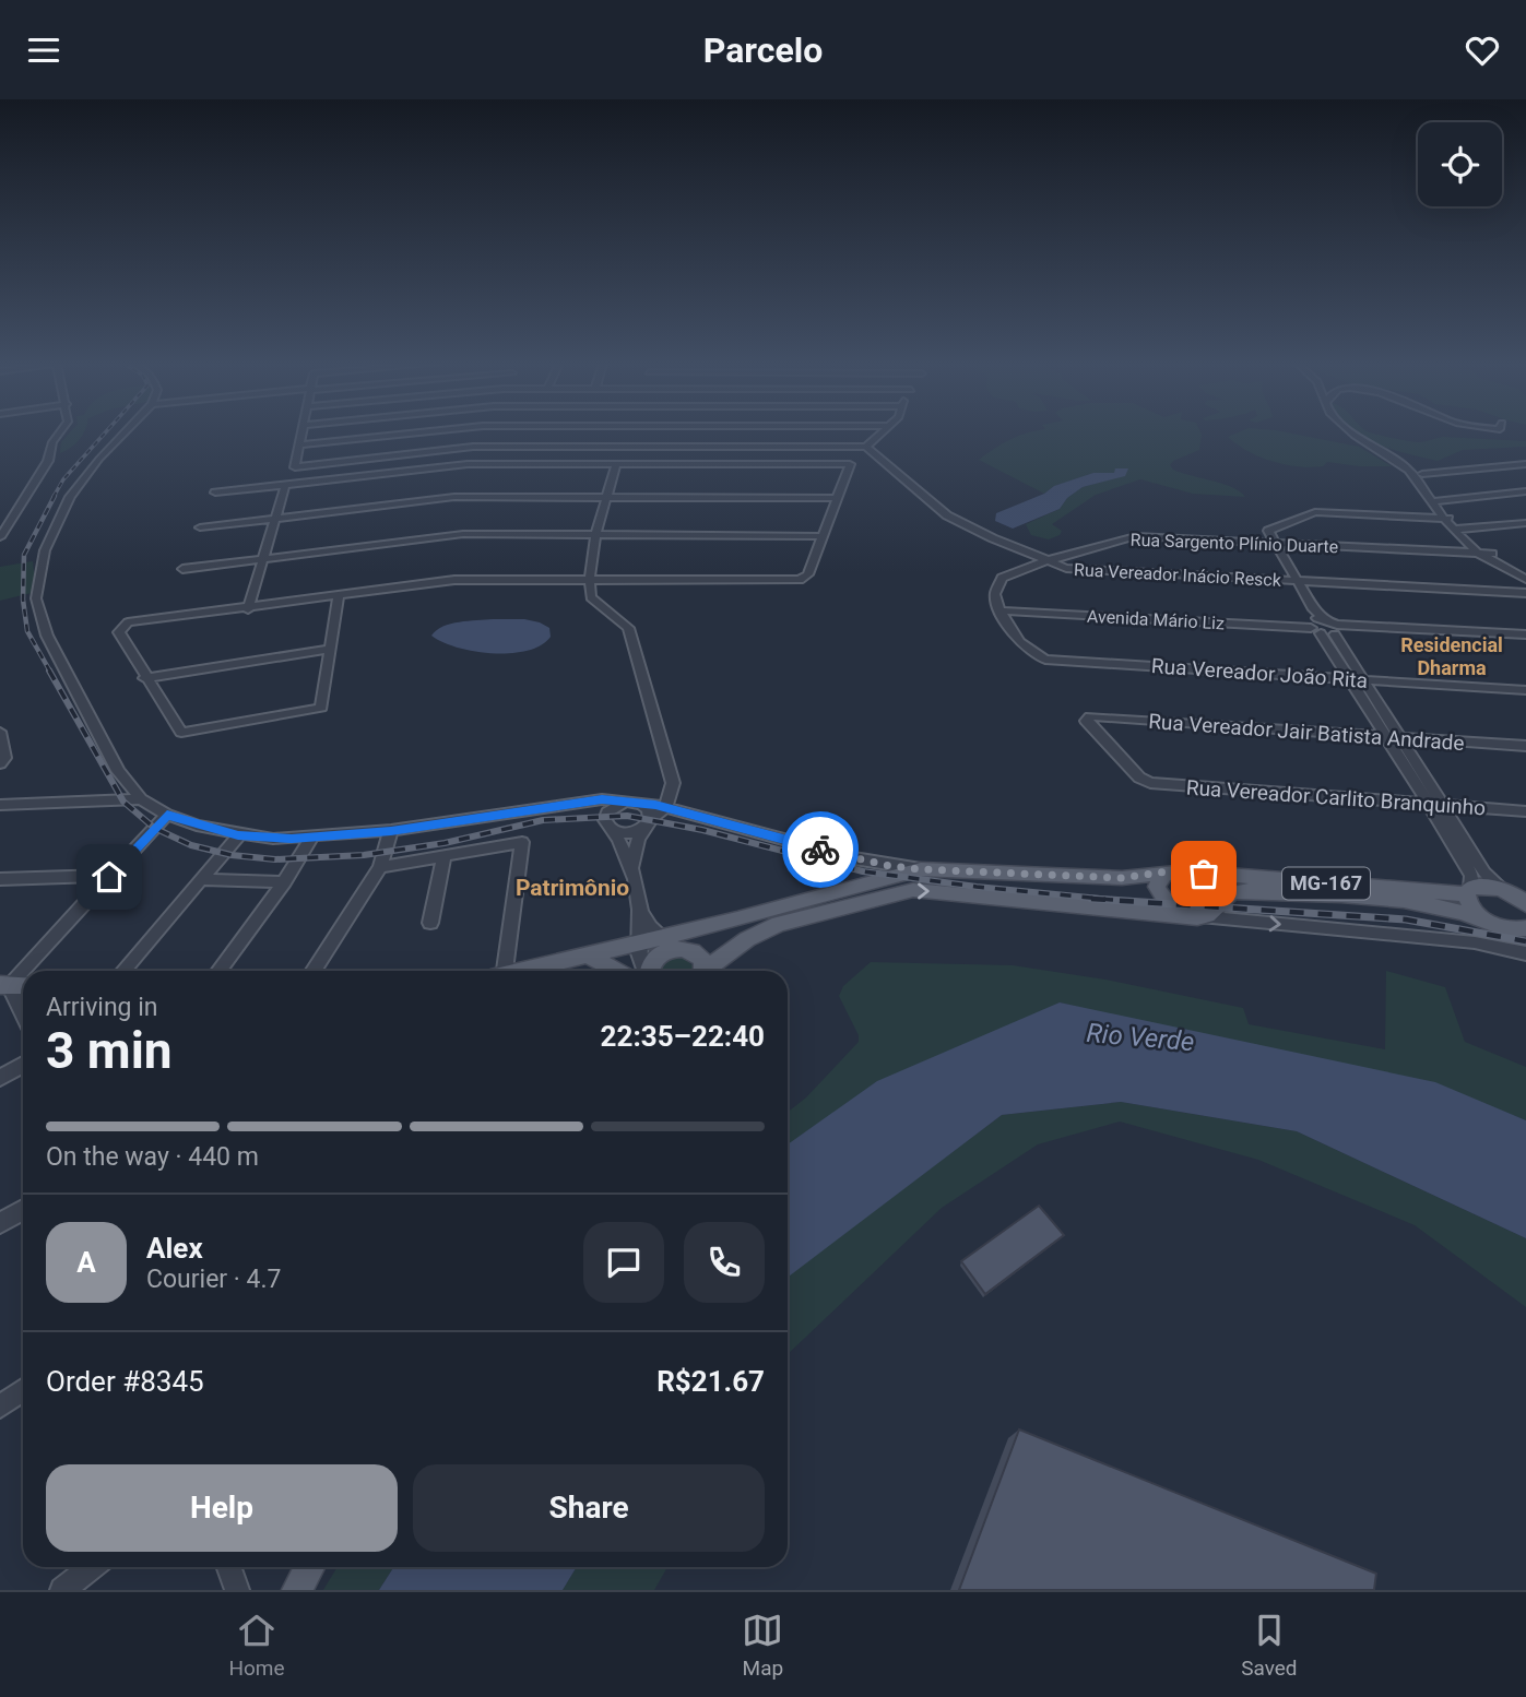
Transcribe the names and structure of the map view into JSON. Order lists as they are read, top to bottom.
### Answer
{
  "streets": {
    "main road": ["MG-167"],
    "street": [
      "Rua Sargento Plínio Duarte",
      "Rua Vereador Inácio Resck",
      "Avenida Mário Liz",
      "Rua Vereador João Rita",
      "Rua Vereador Jair Batista Andrade",
      "Rua Vereador Carlito Branquinho"
    ]
  },
  "crossings": [
    ["Rua Sargento Plínio Duarte", "Rua Vereador Inácio Resck"],
    ["Rua Sargento Plínio Duarte", "Avenida Mário Liz"],
    ["Rua Sargento Plínio Duarte", "Rua Vereador João Rita"],
    ["Avenida Mário Liz", "Rua Vereador João Rita"],
    ["Rua Vereador Jair Batista Andrade", "Rua Vereador Carlito Branquinho"]
  ],
  "districts": ["Residencial Dharma", "Patrimônio"],
  "water": ["Rio Verde"],
  "page": {
    "header": "Parcelo",
    "heading": ["3 min", "Arriving in", "22:35–22:40"],
    "panel": [
      "Alex",
      "Courier · 4.7",
      "Order #8345",
      "R$21.67"
    ],
    "bar": "On the way · 440 m",
    "round": "A",
    "buttons": ["Help", "Share"],
    "tabs": ["Home", "Map", "Saved"]
  }
}
